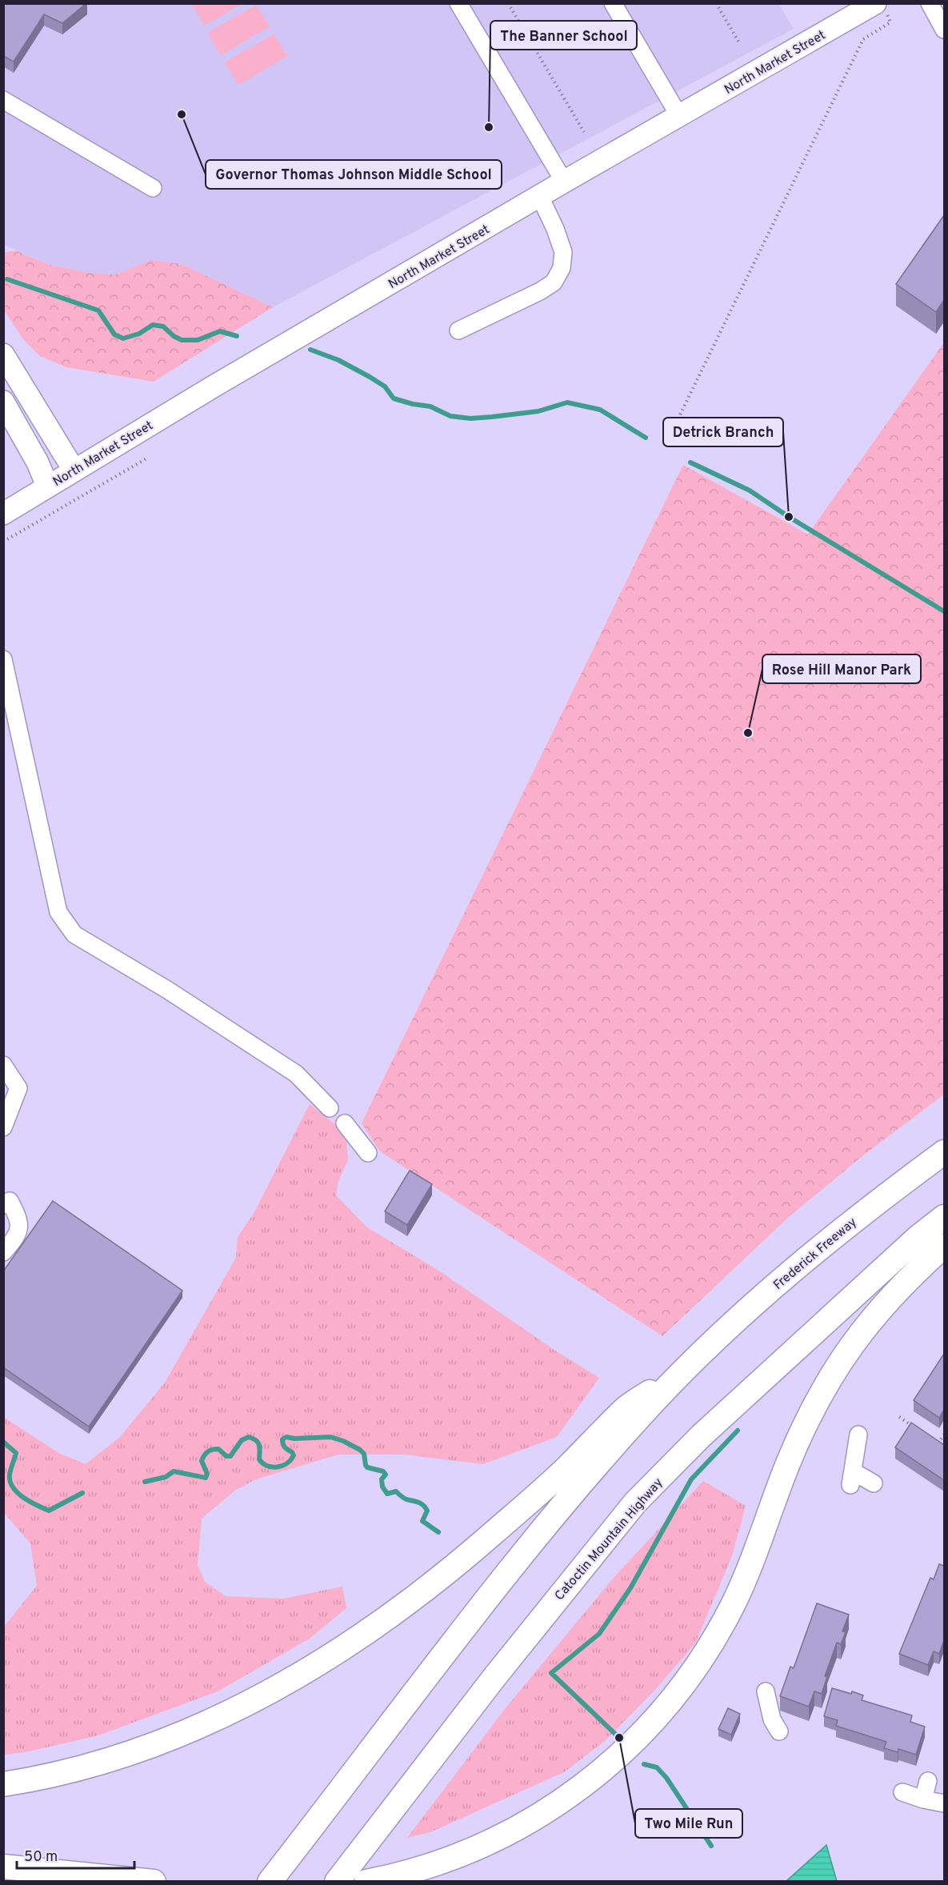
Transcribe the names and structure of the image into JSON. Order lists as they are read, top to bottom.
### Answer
{
  "streets": {
    "highway": ["Frederick Freeway", "Catoctin Mountain Highway"],
    "main road": ["North Market Street"]
  },
  "places": [
    "Governor Thomas Johnson Middle School",
    "The Banner School",
    "Detrick Branch",
    "Rose Hill Manor Park",
    "Two Mile Run"
  ],
  "scale_bar": "50 m"
}
